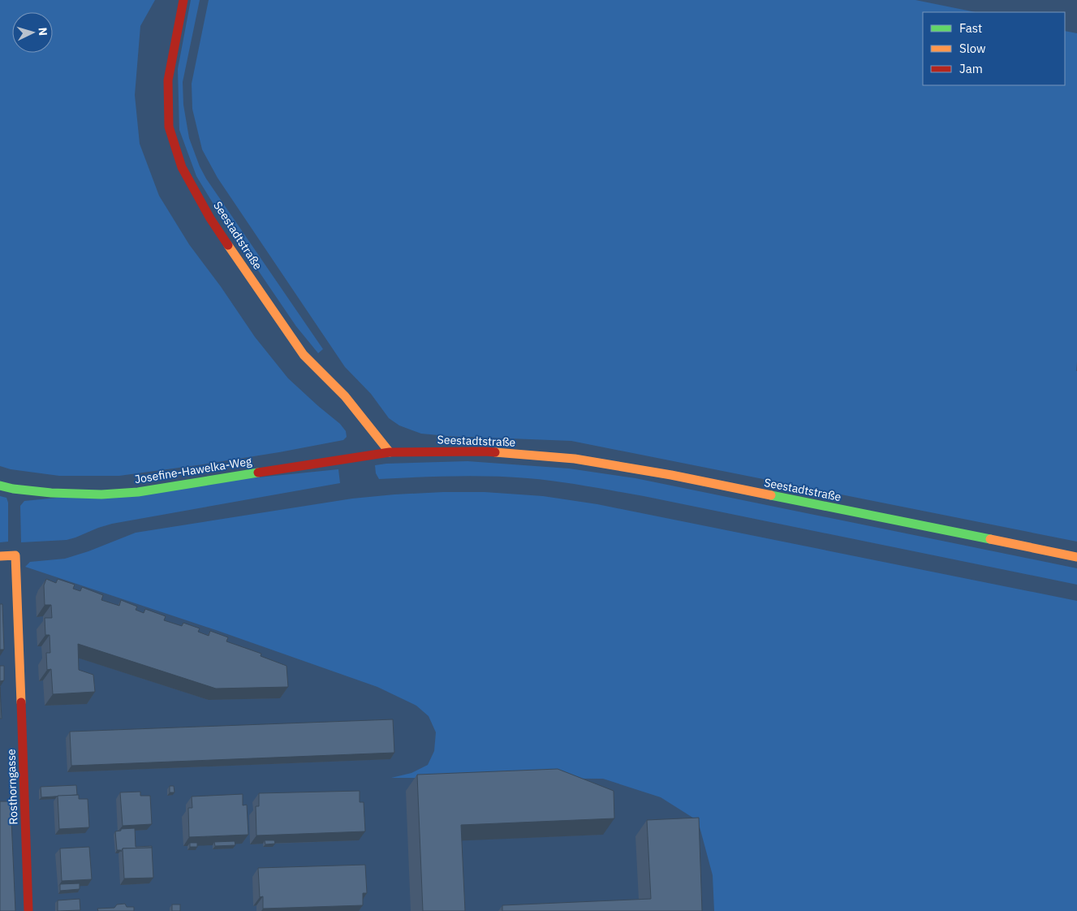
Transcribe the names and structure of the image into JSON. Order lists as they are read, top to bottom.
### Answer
{
  "streets": {
    "street": ["Seestadtstraße", "Josefine-Hawelka-Weg", "Rosthorngasse"]
  },
  "crossings": [
    ["Seestadtstraße", "Josefine-Hawelka-Weg"]
  ],
  "legend": ["Fast", "Slow", "Jam"],
  "north": "right"
}
